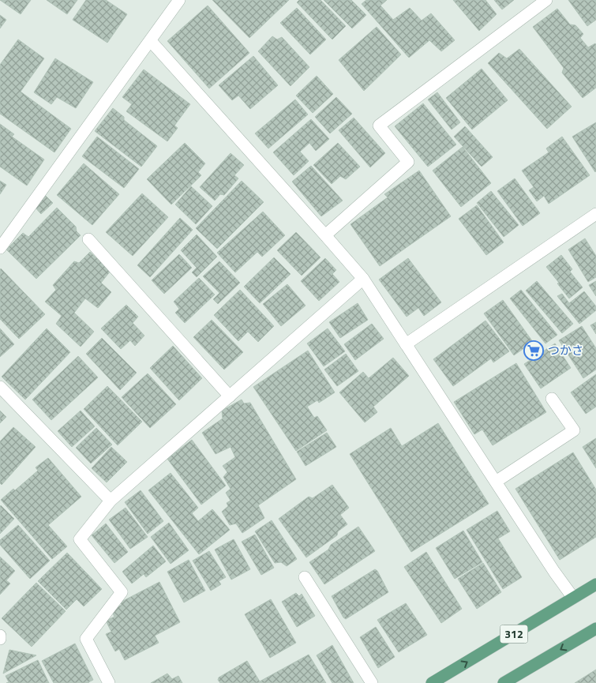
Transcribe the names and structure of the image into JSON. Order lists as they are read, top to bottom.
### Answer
{
  "streets": {
    "main road": ["312"]
  },
  "places": {
    "supermarket": ["つかさ"]
  }
}
